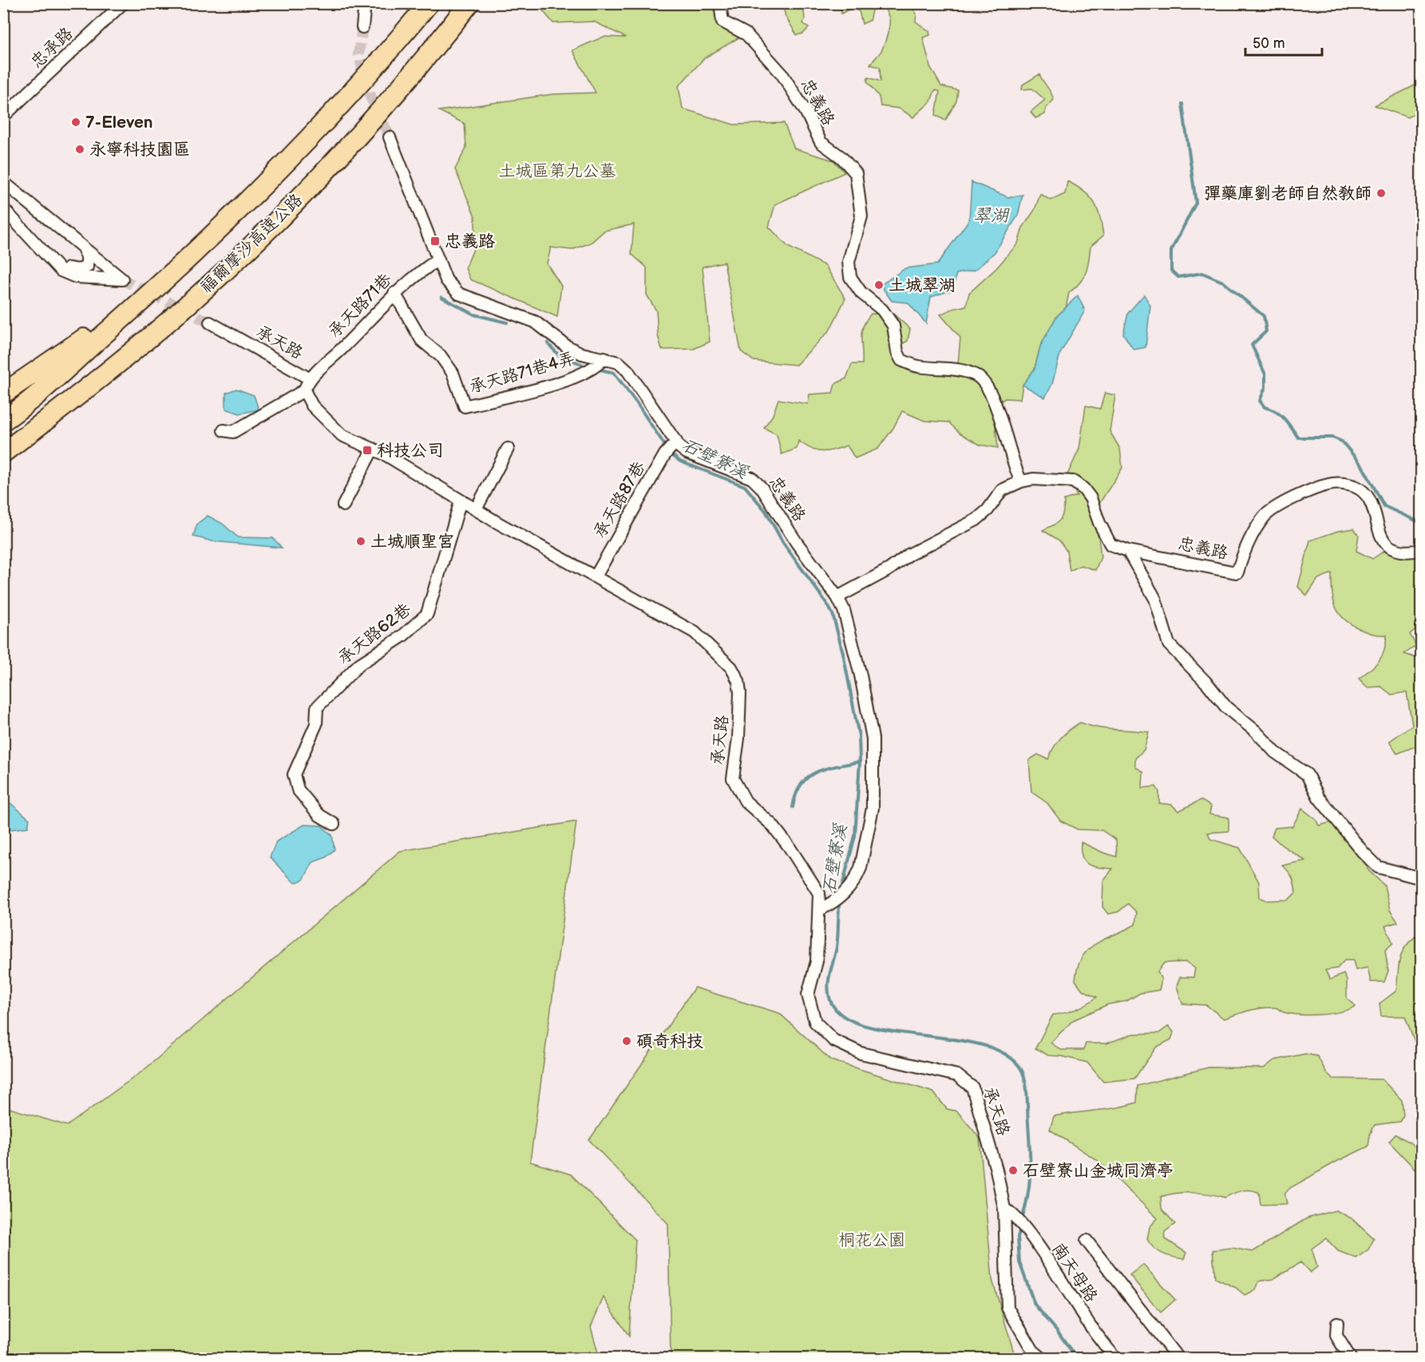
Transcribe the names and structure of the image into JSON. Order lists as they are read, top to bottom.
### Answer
{
  "streets": {
    "highway": ["福爾摩沙高速公路"],
    "street": [
      "忠承路",
      "忠義路",
      "承天路71巷",
      "承天路",
      "承天路71巷4弄",
      "承天路87巷",
      "承天路62巷",
      "南天母路"
    ]
  },
  "crossings": [
    ["忠義路", "承天路71巷"],
    ["忠義路", "承天路"],
    ["忠義路", "承天路71巷4弄"],
    ["忠義路", "承天路87巷"],
    ["承天路71巷", "承天路"],
    ["承天路71巷", "承天路71巷4弄"],
    ["承天路", "承天路87巷"],
    ["承天路", "承天路62巷"],
    ["承天路", "南天母路"]
  ],
  "water": ["翠湖", "石壁寮溪"],
  "parks": ["土城區第九公墓", "桐花公園"],
  "places": {
    "other": [
      "7-Eleven",
      "永寧科技園區",
      "彈藥庫劉老師自然教師",
      "土城翠湖",
      "土城順聖宮",
      "碩奇科技",
      "石壁寮山金城同濟亭"
    ],
    "transit": ["忠義路", "科技公司"]
  },
  "scale_bar": "50 m"
}
